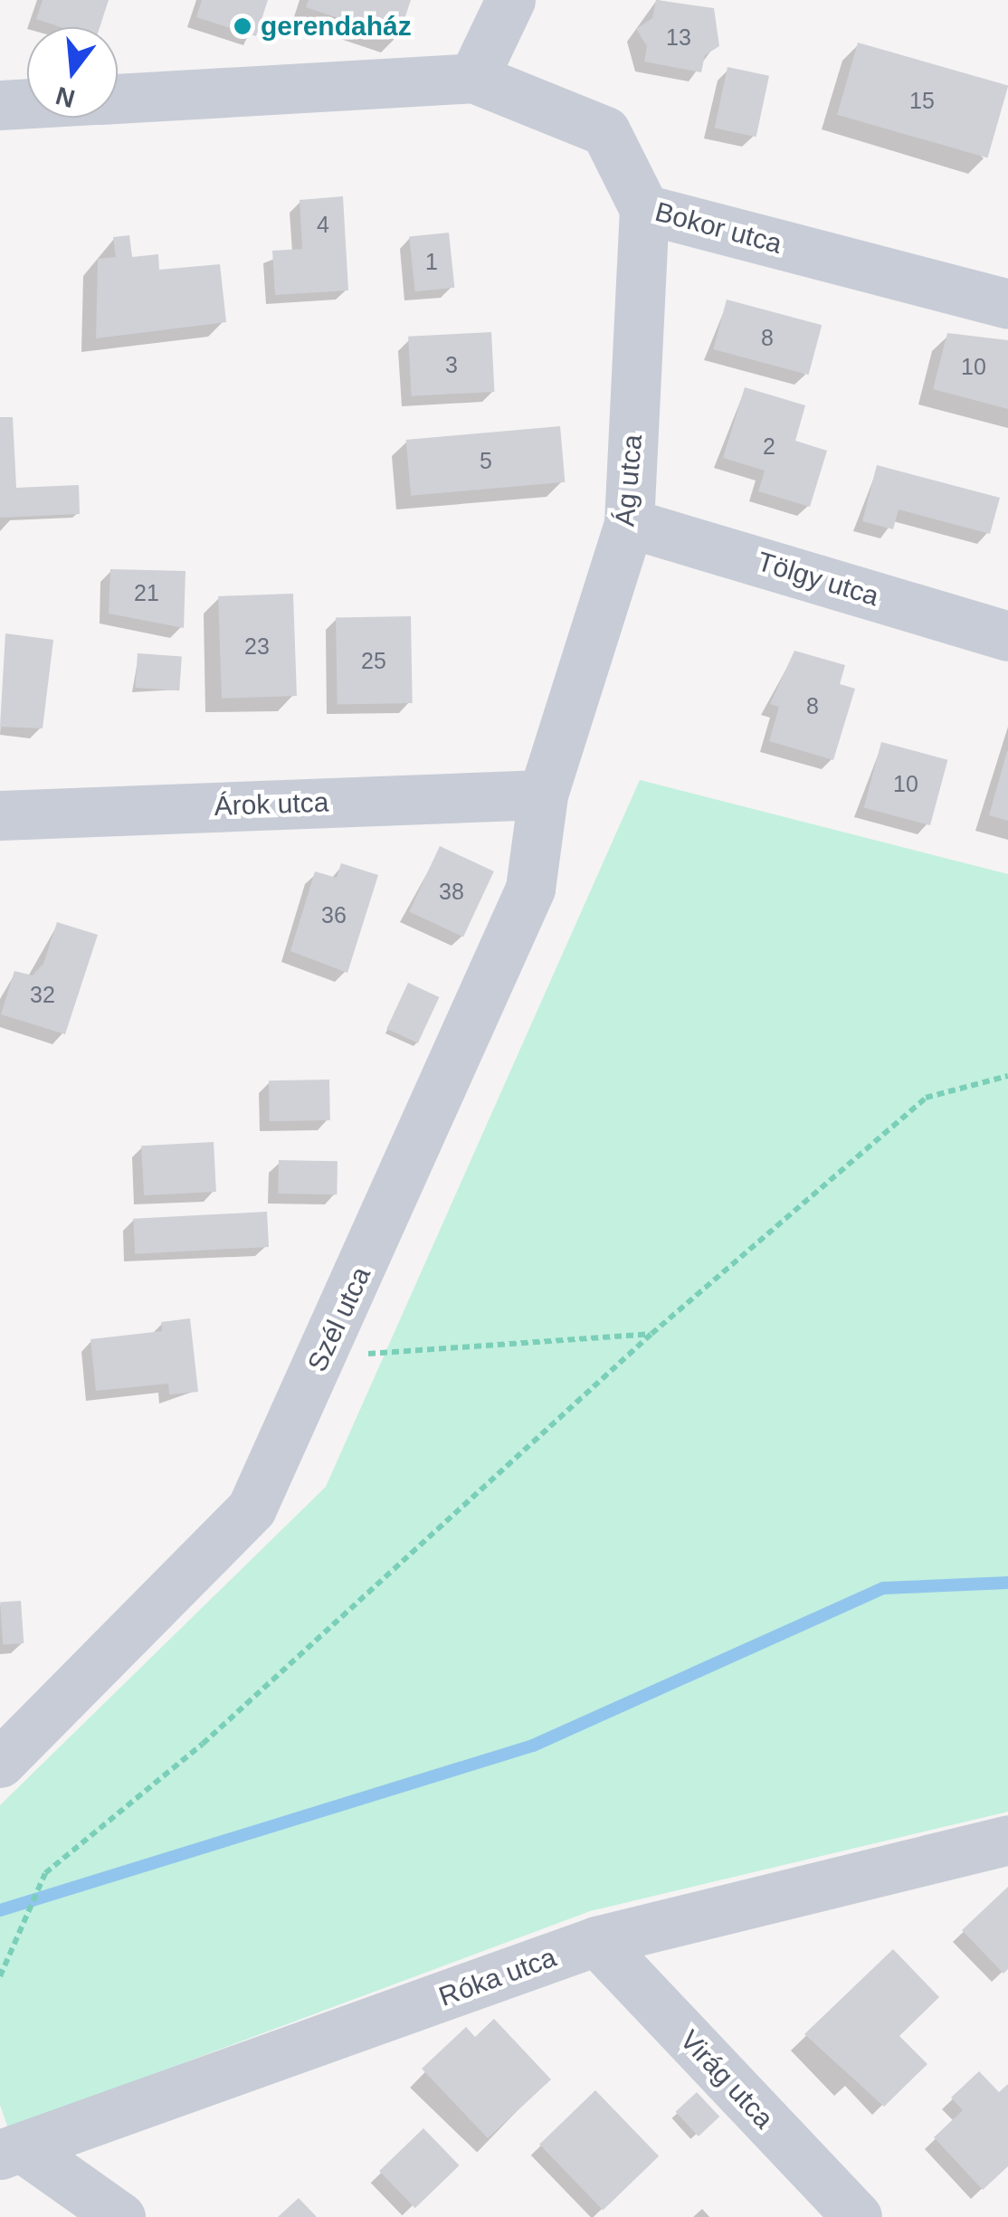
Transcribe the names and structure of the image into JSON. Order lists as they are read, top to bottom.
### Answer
{
  "streets": {
    "street": [
      "Bokor utca",
      "Ág utca",
      "Tölgy utca",
      "Árok utca",
      "Szél utca",
      "Róka utca",
      "Virág utca"
    ]
  },
  "crossings": [
    ["Bokor utca", "Ág utca"],
    ["Ág utca", "Tölgy utca"],
    ["Ág utca", "Árok utca"],
    ["Ág utca", "Szél utca"],
    ["Árok utca", "Szél utca"],
    ["Róka utca", "Virág utca"]
  ],
  "places": ["gerendaház"],
  "house_numbers": [
    "13",
    "15",
    "4",
    "1",
    "8",
    "3",
    "10",
    "2",
    "5",
    "21",
    "23",
    "25",
    "8",
    "10",
    "38",
    "36",
    "32"
  ],
  "north": "bottom"
}
